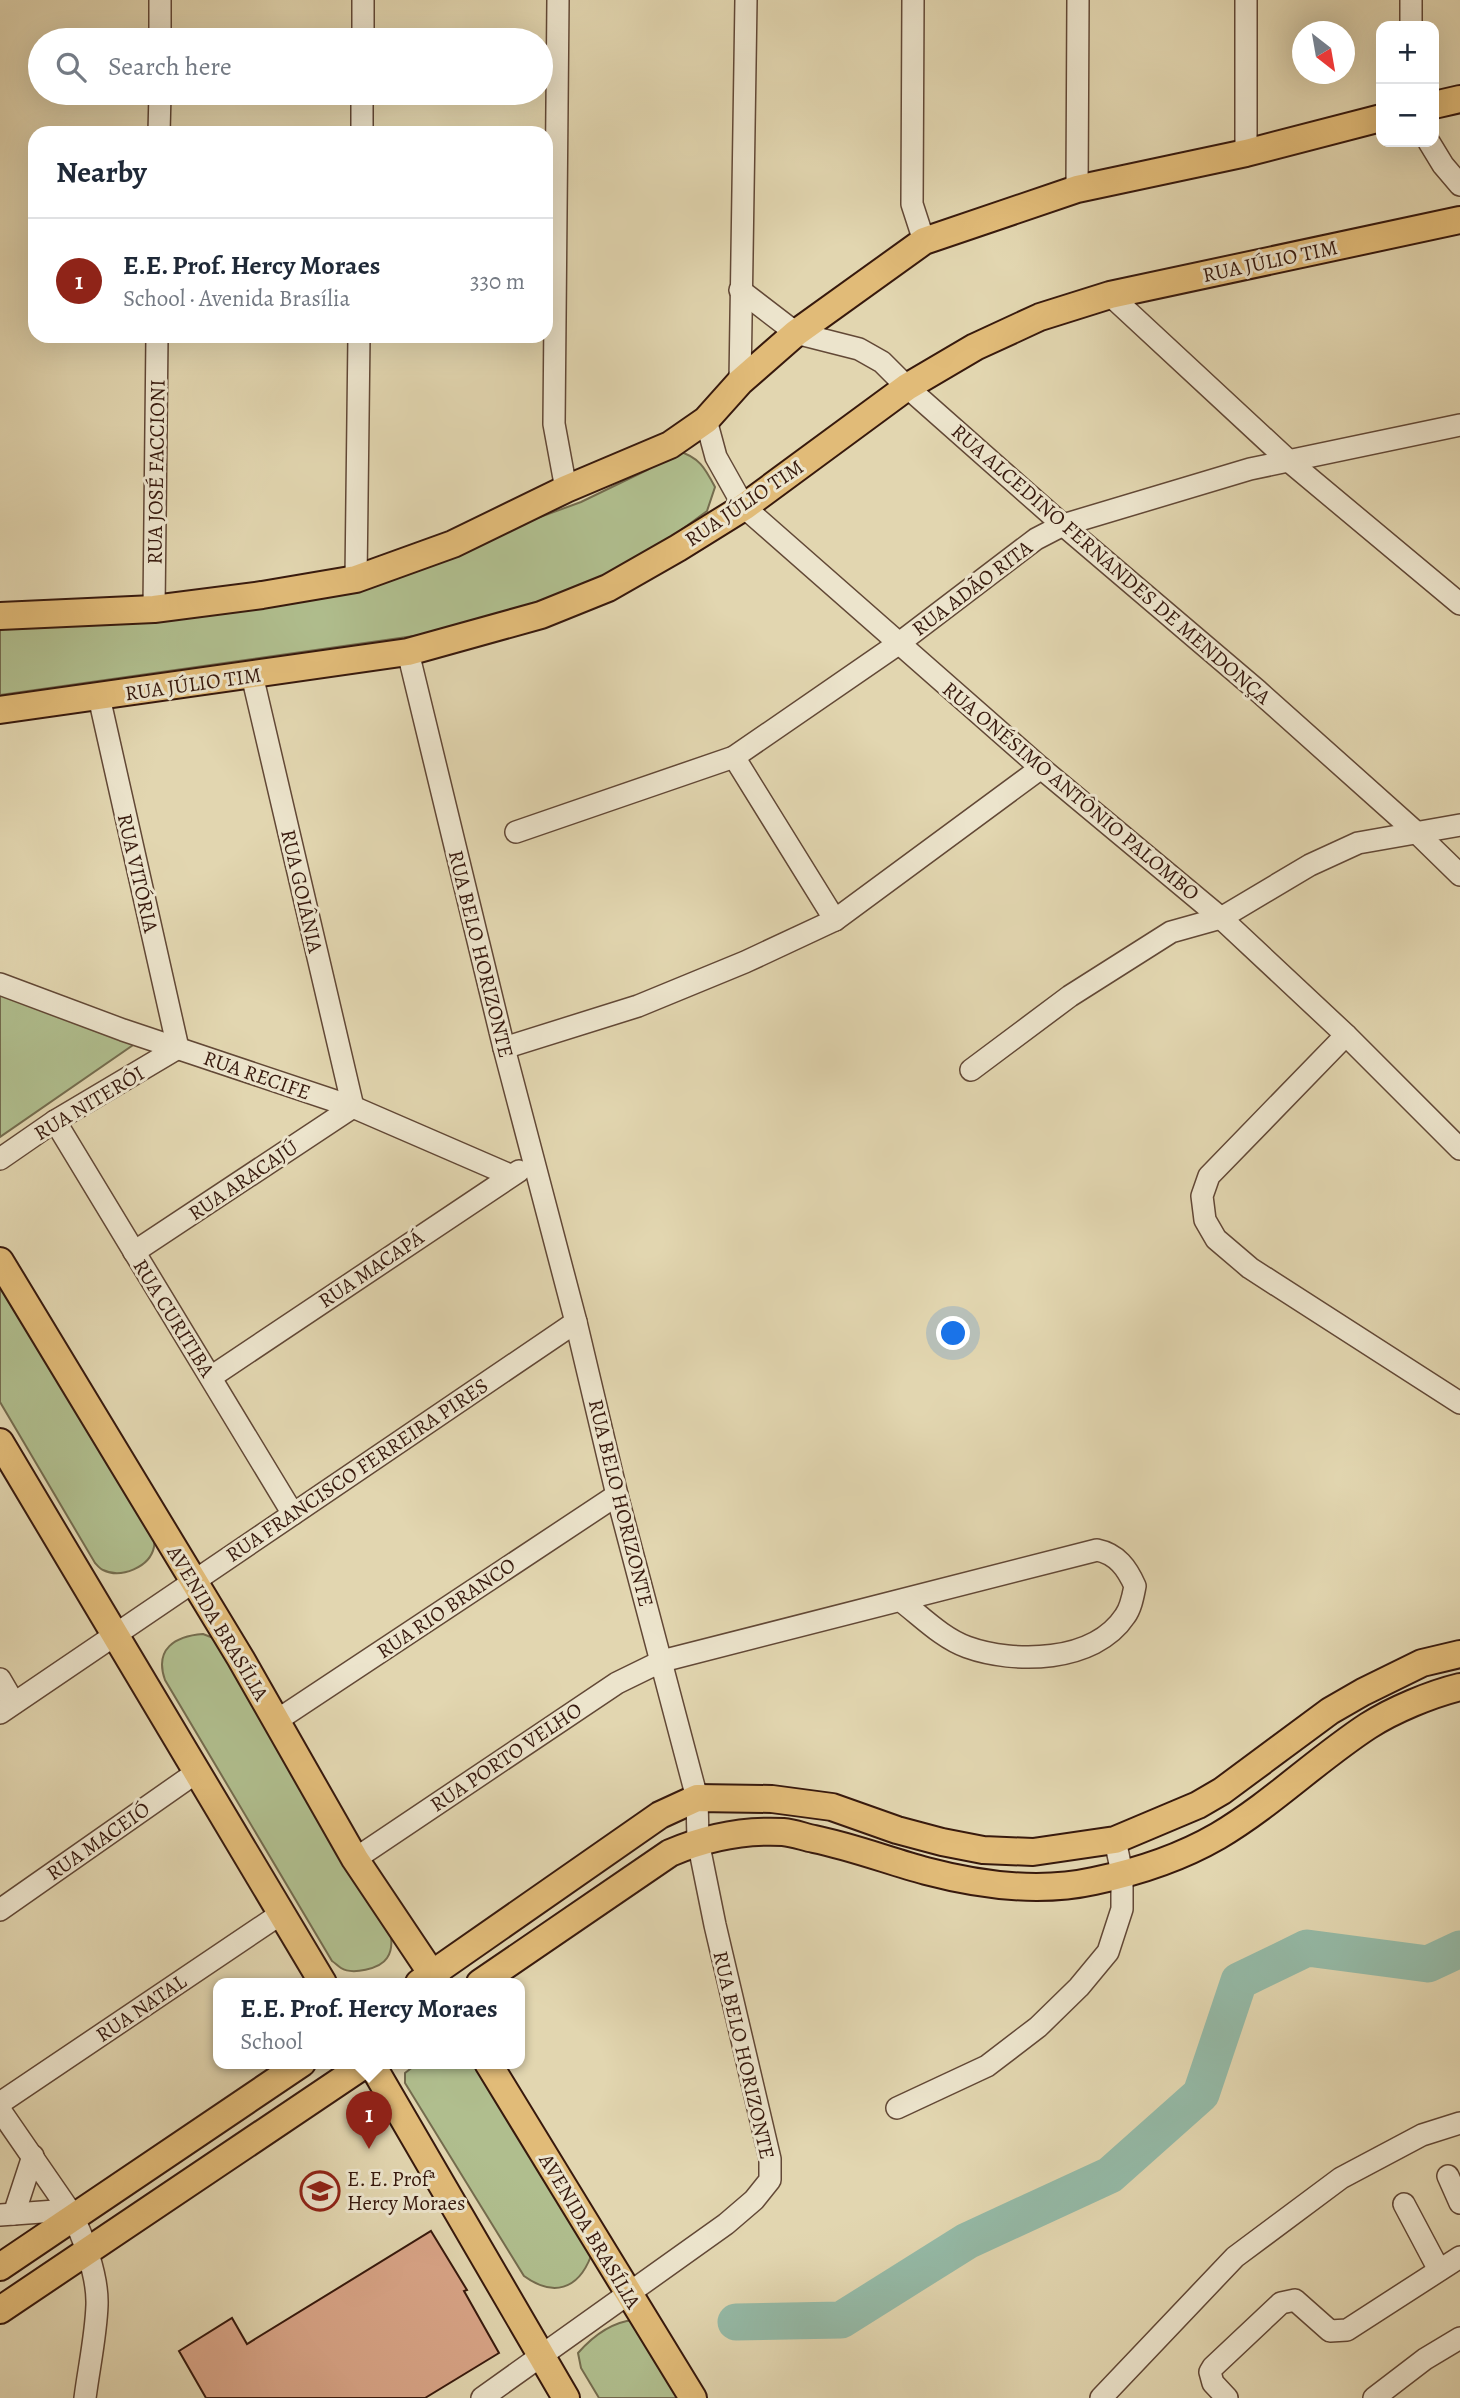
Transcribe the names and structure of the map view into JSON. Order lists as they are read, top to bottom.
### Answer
{
  "streets": {
    "main road": ["RUA JÚLIO TIM", "AVENIDA BRASÍLIA"],
    "street": [
      "RUA JOSÉ FACCIONI",
      "RUA ALCEDINO FERNANDES DE MENDONÇA",
      "RUA ADÃO RITA",
      "RUA ONÉSIMO ANTÔNIO PALOMBO",
      "RUA VITÓRIA",
      "RUA GOIÂNIA",
      "RUA BELO HORIZONTE",
      "RUA RECIFE",
      "RUA NITERÓI",
      "RUA ARACAJÚ",
      "RUA MACAPÁ",
      "RUA CURITIBA",
      "RUA FRANCISCO FERREIRA PIRES",
      "RUA RIO BRANCO",
      "RUA PORTO VELHO",
      "RUA MACEIÓ",
      "RUA NATAL"
    ]
  },
  "crossings": [
    ["RUA JÚLIO TIM", "RUA ALCEDINO FERNANDES DE MENDONÇA"],
    ["RUA JÚLIO TIM", "RUA ONÉSIMO ANTÔNIO PALOMBO"],
    ["RUA JÚLIO TIM", "RUA VITÓRIA"],
    ["RUA JÚLIO TIM", "RUA GOIÂNIA"],
    ["RUA JÚLIO TIM", "RUA BELO HORIZONTE"],
    ["RUA ALCEDINO FERNANDES DE MENDONÇA", "RUA ADÃO RITA"],
    ["RUA ADÃO RITA", "RUA ONÉSIMO ANTÔNIO PALOMBO"],
    ["RUA VITÓRIA", "RUA RECIFE"],
    ["RUA VITÓRIA", "RUA NITERÓI"],
    ["RUA GOIÂNIA", "RUA RECIFE"],
    ["RUA GOIÂNIA", "RUA ARACAJÚ"],
    ["RUA BELO HORIZONTE", "RUA MACAPÁ"],
    ["RUA BELO HORIZONTE", "RUA FRANCISCO FERREIRA PIRES"],
    ["RUA BELO HORIZONTE", "RUA RIO BRANCO"],
    ["RUA BELO HORIZONTE", "AVENIDA BRASÍLIA"],
    ["RUA BELO HORIZONTE", "RUA PORTO VELHO"],
    ["RUA RECIFE", "RUA NITERÓI"],
    ["RUA RECIFE", "RUA ARACAJÚ"],
    ["RUA RECIFE", "RUA MACAPÁ"],
    ["RUA NITERÓI", "RUA CURITIBA"],
    ["RUA ARACAJÚ", "RUA CURITIBA"],
    ["RUA MACAPÁ", "RUA CURITIBA"],
    ["RUA CURITIBA", "RUA FRANCISCO FERREIRA PIRES"],
    ["RUA FRANCISCO FERREIRA PIRES", "AVENIDA BRASÍLIA"],
    ["RUA RIO BRANCO", "AVENIDA BRASÍLIA"],
    ["AVENIDA BRASÍLIA", "RUA PORTO VELHO"]
  ],
  "places": {
    "school or university": ["E. E. Profª Hercy Moraes"]
  },
  "north": "bottom right",
  "page": {
    "map_buttons": ["+", "−"],
    "search": "Search here",
    "heading": "Nearby",
    "list": [
      {
        "mark": "1",
        "name": "E.E. Prof. Hercy Moraes",
        "note": "School · Avenida Brasília",
        "value": "330 m"
      }
    ],
    "popup": ["E.E. Prof. Hercy Moraes", "School"],
    "pins": "1"
  }
}
